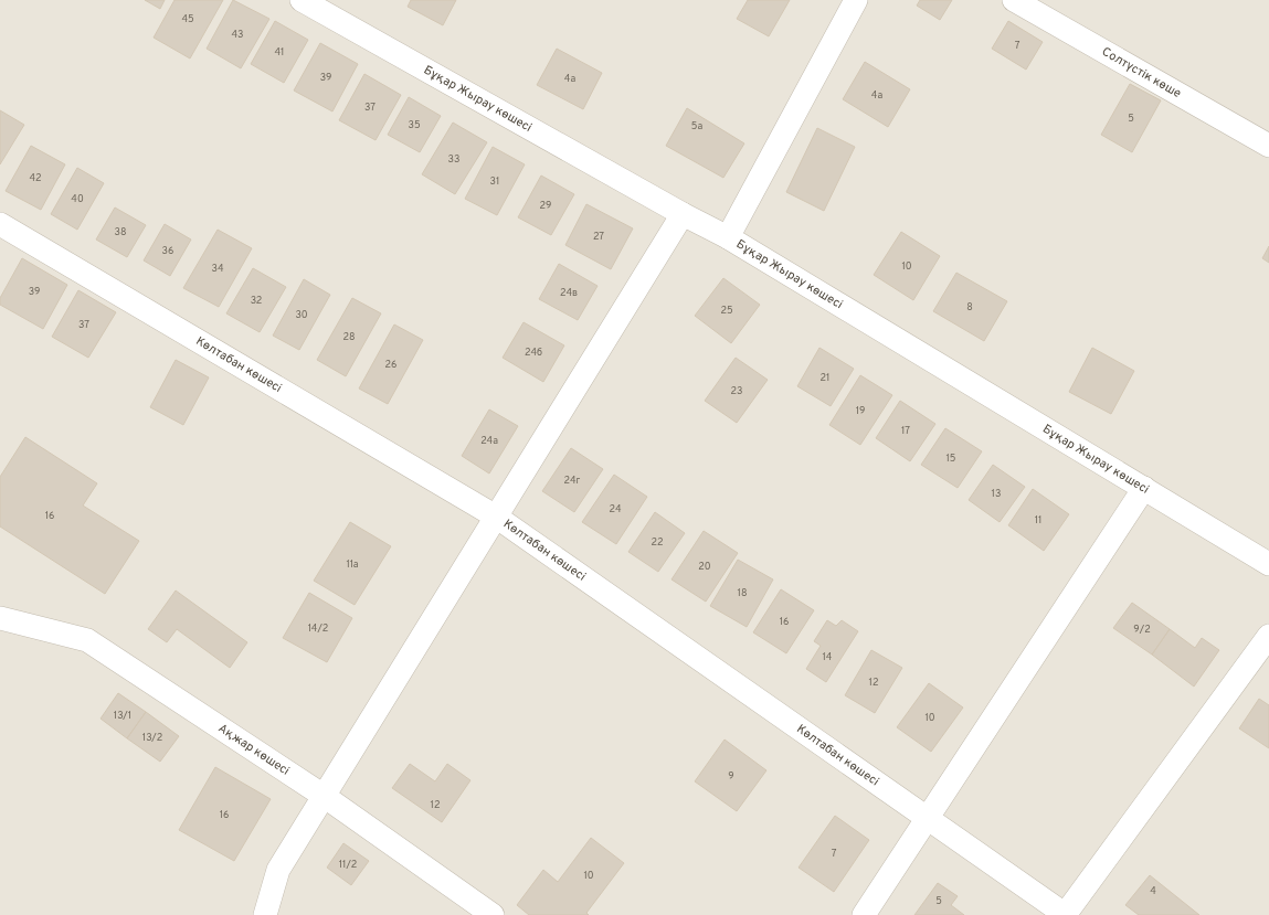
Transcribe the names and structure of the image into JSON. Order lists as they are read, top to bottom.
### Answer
{
  "streets": {
    "street": [
      "Солтүстік көше",
      "Бұқар Жырау көшесі",
      "Көлтабан көшесі",
      "Ақжар көшесі"
    ]
  },
  "house_numbers": [
    "45",
    "43",
    "7",
    "41",
    "39",
    "4а",
    "4а",
    "37",
    "5",
    "35",
    "5а",
    "33",
    "42",
    "31",
    "40",
    "29",
    "38",
    "27",
    "36",
    "10",
    "34",
    "39",
    "24в",
    "32",
    "8",
    "25",
    "30",
    "37",
    "28",
    "24б",
    "26",
    "21",
    "23",
    "19",
    "17",
    "24а",
    "15",
    "24г",
    "13",
    "24",
    "16",
    "11",
    "22",
    "11а",
    "20",
    "18",
    "16",
    "14/2",
    "9/2",
    "14",
    "12",
    "13/1",
    "10",
    "13/2",
    "9",
    "12",
    "16",
    "7",
    "11/2",
    "10",
    "4",
    "5"
  ]
}
